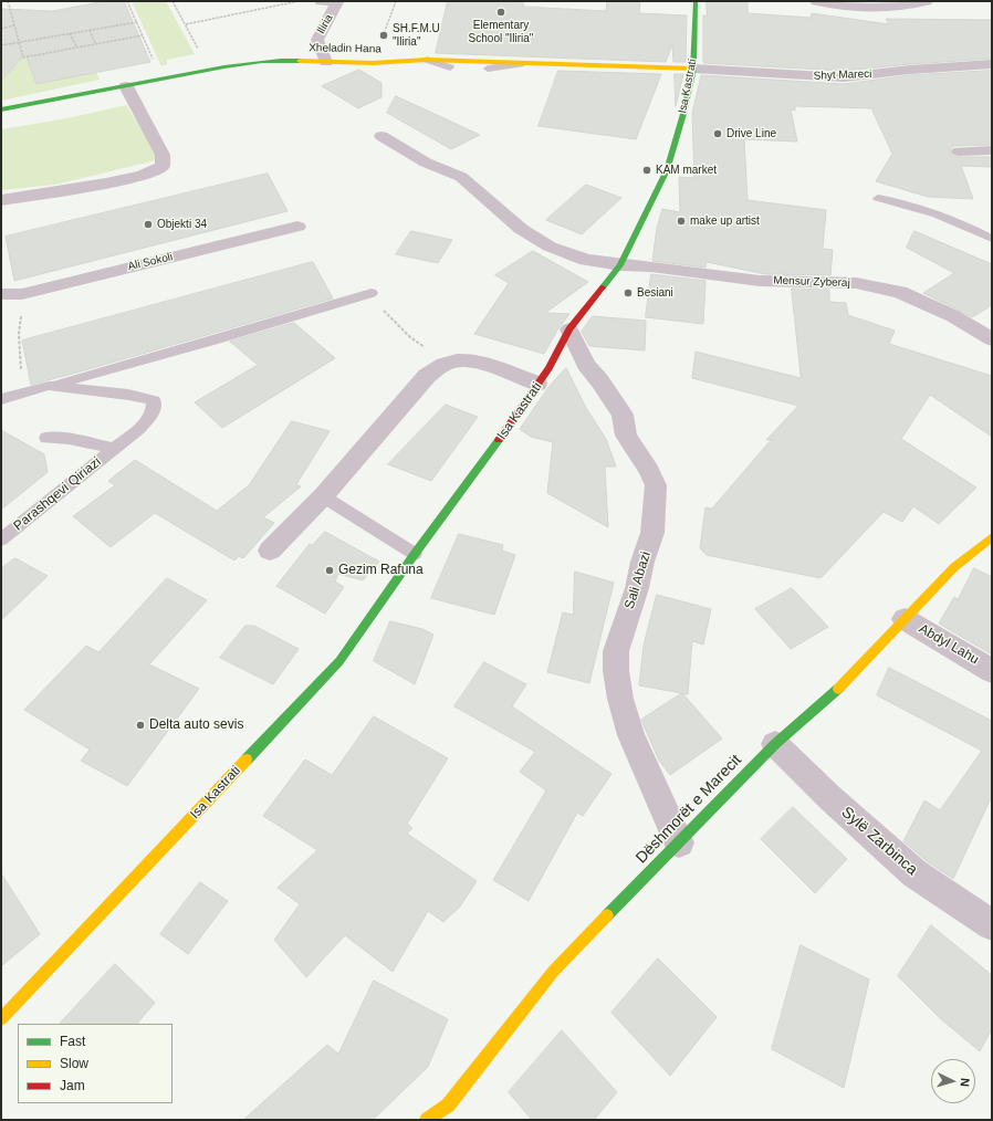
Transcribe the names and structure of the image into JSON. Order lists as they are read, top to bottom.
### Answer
{
  "streets": {
    "street": [
      "Iliria",
      "Xheladin Hana",
      "Shyt Mareci",
      "Isa Kastrati",
      "Ali Sokoli",
      "Mensur Zyberaj",
      "Sali Abazi",
      "Abdyl Lahu",
      "Dëshmorët e Marecit",
      "Sylë Zarbinca"
    ],
    "lane": ["Parashqevi Qiriazi"]
  },
  "crossings": [
    ["Iliria", "Xheladin Hana"],
    ["Xheladin Hana", "Shyt Mareci"],
    ["Xheladin Hana", "Isa Kastrati"],
    ["Shyt Mareci", "Isa Kastrati"],
    ["Isa Kastrati", "Mensur Zyberaj"],
    ["Isa Kastrati", "Sali Abazi"],
    ["Sali Abazi", "Dëshmorët e Marecit"],
    ["Abdyl Lahu", "Dëshmorët e Marecit"],
    ["Dëshmorët e Marecit", "Sylë Zarbinca"]
  ],
  "places": [
    "Elementary School \"Iliria\"",
    "SH.F.M.U \"Iliria\"",
    "Drive Line",
    "KAM market",
    "make up artist",
    "Objekti 34",
    "Besiani",
    "Gezim Rafuna",
    "Delta auto sevis"
  ],
  "legend": ["Fast", "Slow", "Jam"],
  "north": "right"
}
